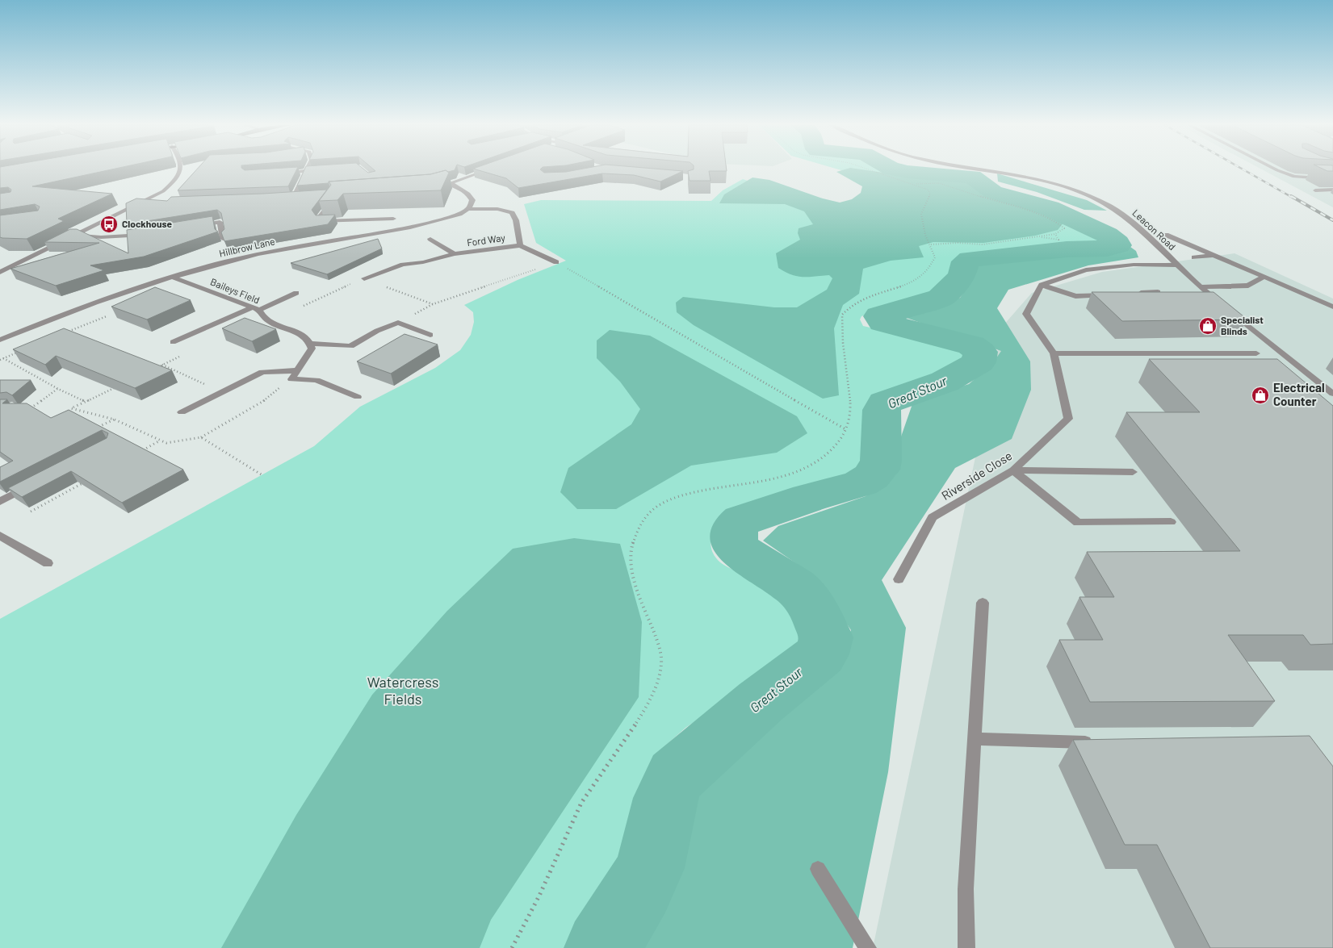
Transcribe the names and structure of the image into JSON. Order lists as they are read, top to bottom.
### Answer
{
  "streets": {
    "street": [
      "Leacon Road",
      "Ford Way",
      "Hillbrow Lane",
      "Baileys Field",
      "Riverside Close"
    ]
  },
  "crossings": [
    ["Ford Way", "Hillbrow Lane"],
    ["Hillbrow Lane", "Baileys Field"]
  ],
  "water": ["Great Stour"],
  "parks": ["Watercress Fields"],
  "places": {
    "bus stop": ["Clockhouse"],
    "shop": ["Specialist Blinds", "Electrical Counter"]
  }
}
